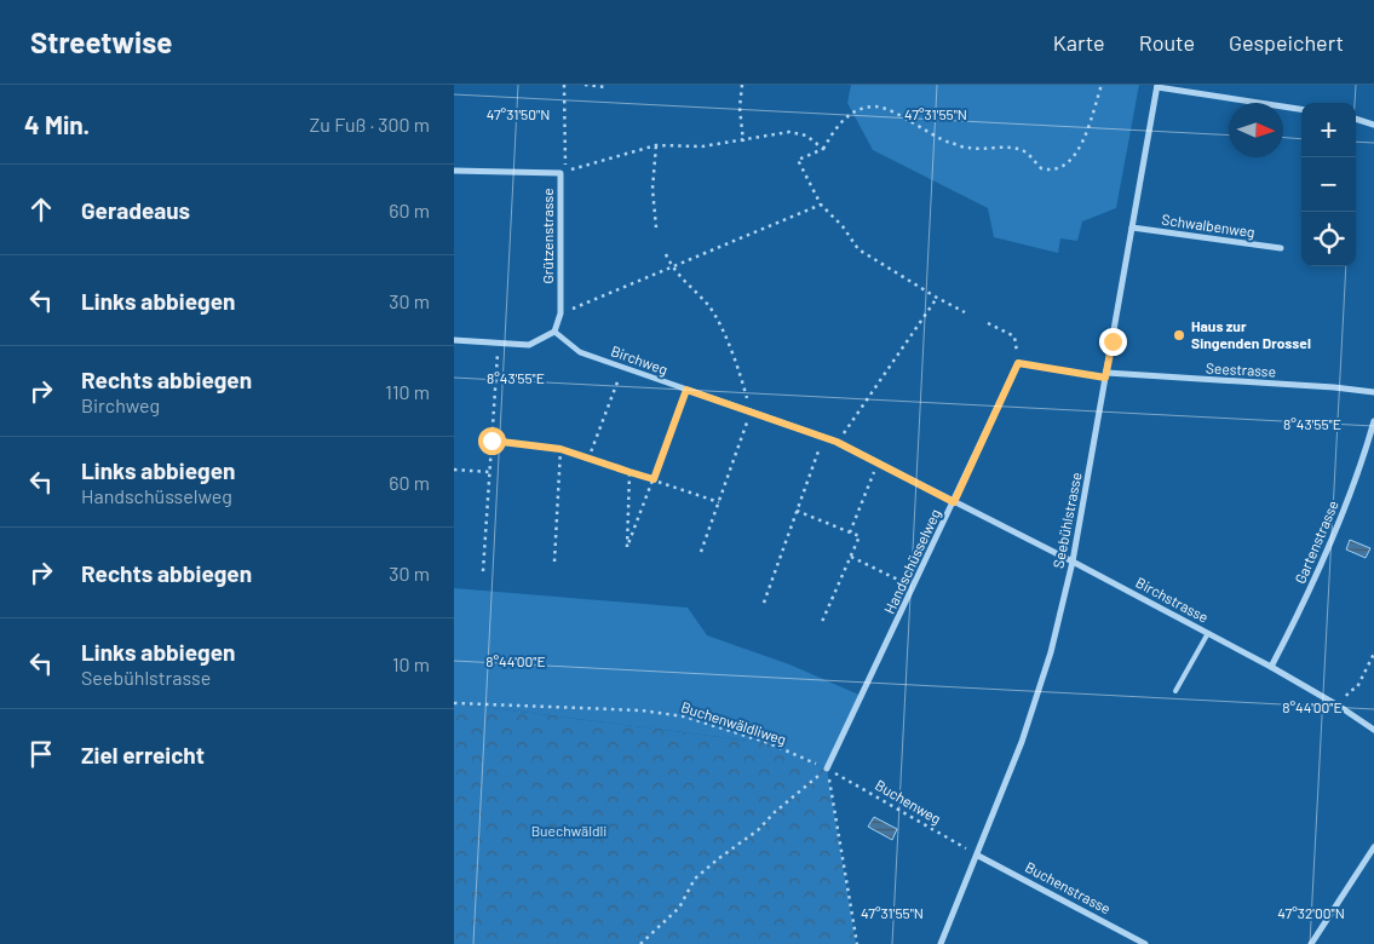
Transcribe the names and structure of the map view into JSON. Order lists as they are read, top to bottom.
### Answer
{
  "streets": {
    "street": [
      "Schwalbenweg",
      "Grützenstrasse",
      "Birchweg",
      "Seestrasse",
      "Seebühlstrasse",
      "Gartenstrasse",
      "Handschüsselweg",
      "Birchstrasse",
      "Buchenstrasse"
    ],
    "path": ["Buchenwäldliweg", "Buchenweg"]
  },
  "crossings": [
    ["Schwalbenweg", "Seebühlstrasse"],
    ["Grützenstrasse", "Birchweg"],
    ["Birchweg", "Handschüsselweg"],
    ["Birchweg", "Birchstrasse"],
    ["Seestrasse", "Seebühlstrasse"],
    ["Seebühlstrasse", "Birchstrasse"],
    ["Seebühlstrasse", "Buchenweg"],
    ["Seebühlstrasse", "Buchenstrasse"],
    ["Gartenstrasse", "Birchstrasse"],
    ["Handschüsselweg", "Birchstrasse"],
    ["Handschüsselweg", "Buchenwäldliweg"],
    ["Handschüsselweg", "Buchenweg"],
    ["Buchenwäldliweg", "Buchenweg"],
    ["Buchenweg", "Buchenstrasse"]
  ],
  "parks": ["Buechwäldli"],
  "places": ["Haus zur Singenden Drossel"],
  "north": "right",
  "page": {
    "header": "Streetwise",
    "nav": ["Karte", "Route", "Gespeichert"],
    "heading": ["4 Min.", "Zu Fuß · 300 m"],
    "map_buttons": ["+", "−"],
    "list": [
      ["Geradeaus", "60 m"],
      ["Links abbiegen", "30 m"],
      ["Rechts abbiegen", "Birchweg", "110 m"],
      ["Links abbiegen", "Handschüsselweg", "60 m"],
      ["Rechts abbiegen", "30 m"],
      ["Links abbiegen", "Seebühlstrasse", "10 m"],
      "Ziel erreicht"
    ]
  },
  "coordinates": [
    "47°31'50\"N",
    "47°31'55\"N",
    "8°43'55\"E",
    "8°44'00\"E",
    "47°32'00\"N"
  ]
}
